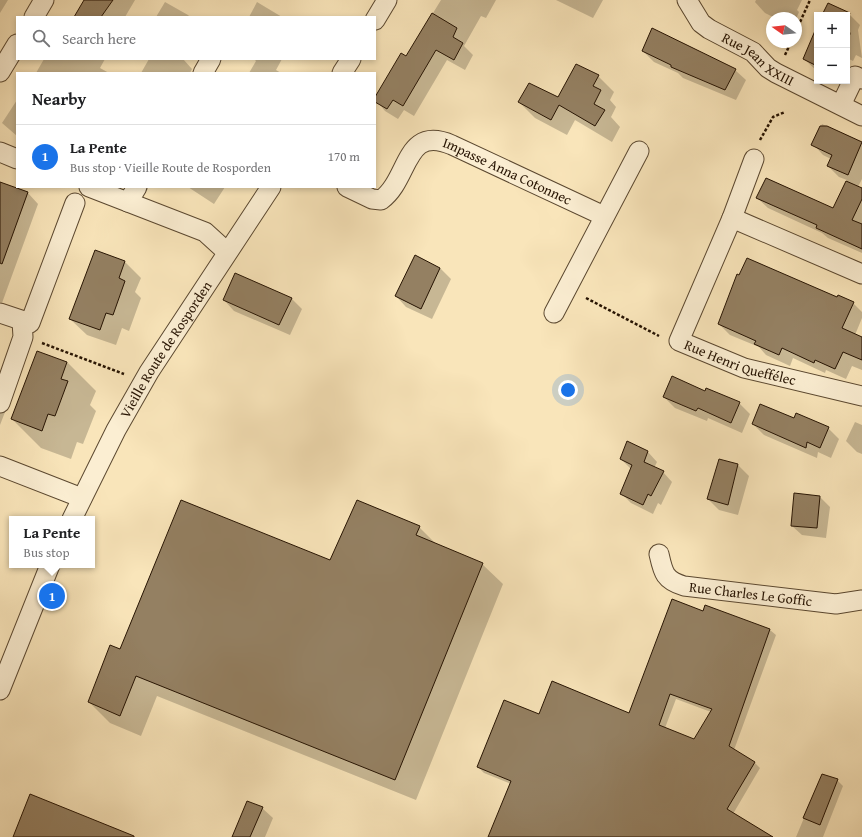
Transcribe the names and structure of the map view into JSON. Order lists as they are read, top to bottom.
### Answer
{
  "streets": {
    "street": [
      "Rue Jean XXIII",
      "Impasse Anna Cotonnec",
      "Vieille Route de Rosporden",
      "Rue Henri Queffélec",
      "Rue Charles Le Goffic"
    ]
  },
  "north": "left",
  "page": {
    "map_buttons": ["+", "−"],
    "search": "Search here",
    "heading": "Nearby",
    "list": [
      {
        "mark": "1",
        "name": "La Pente",
        "note": "Bus stop · Vieille Route de Rosporden",
        "value": "170 m"
      }
    ],
    "popup": ["La Pente", "Bus stop"],
    "pins": "1"
  }
}
